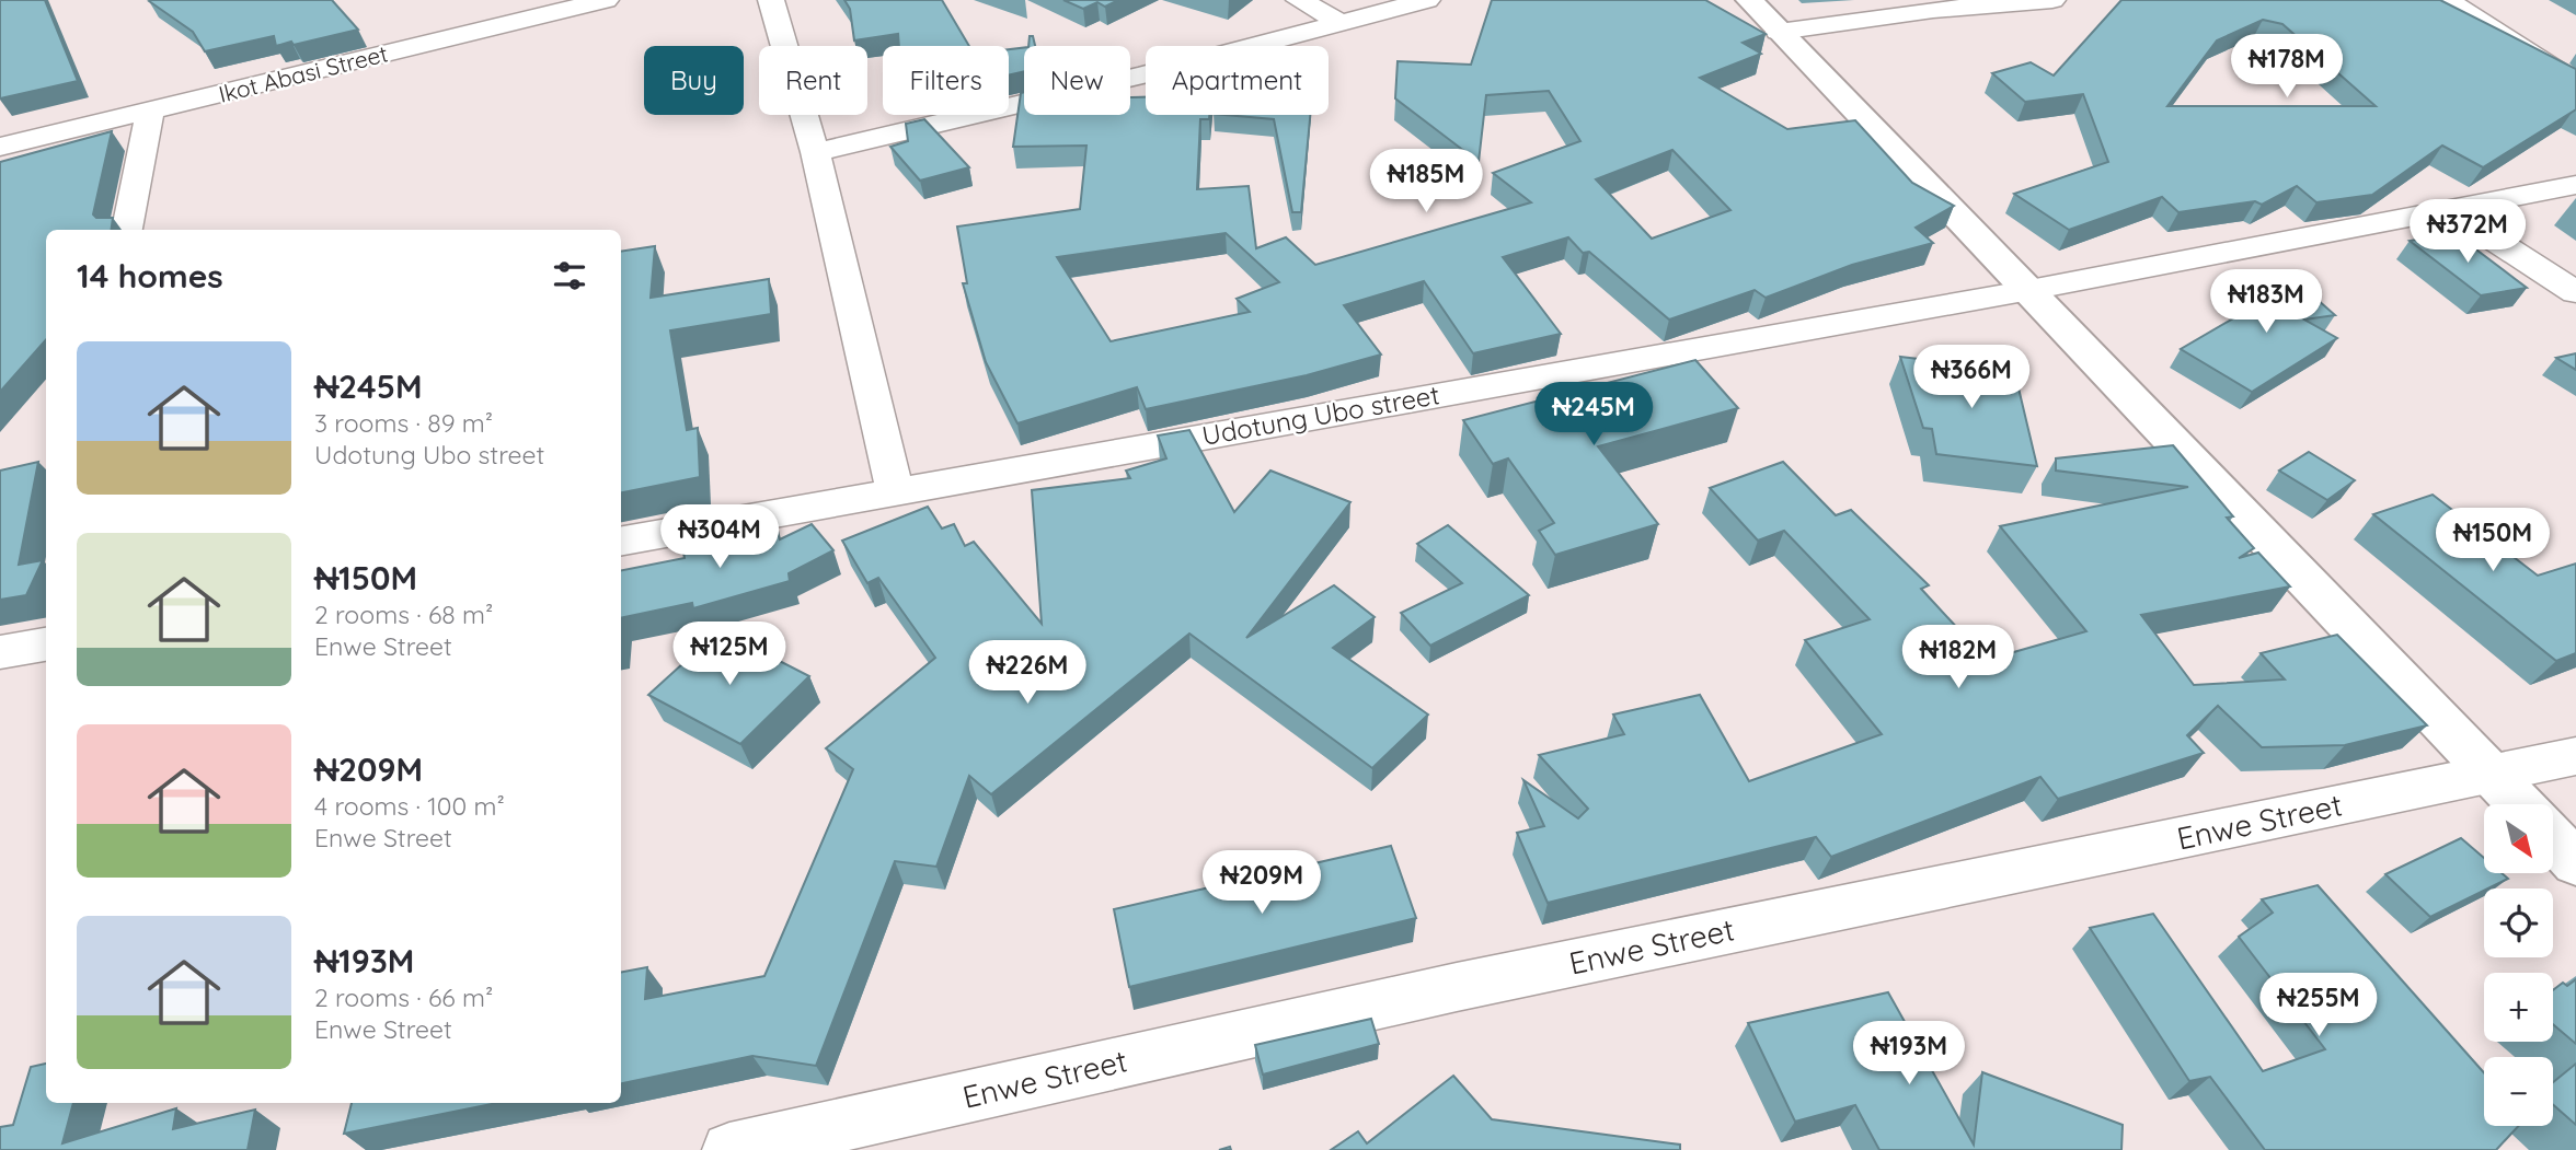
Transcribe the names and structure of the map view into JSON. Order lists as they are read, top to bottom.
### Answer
{
  "streets": {
    "street": ["Ikot Abasi Street", "Udotung Ubo street", "Enwe Street"]
  },
  "north": "bottom right",
  "page": {
    "price": [
      "₦178M",
      "₦185M",
      "₦372M",
      "₦183M",
      "₦366M",
      "₦245M",
      "₦304M",
      "₦150M",
      "₦125M",
      "₦182M",
      "₦226M",
      "₦209M",
      "₦255M",
      "₦193M"
    ],
    "chip": [
      "Buy",
      "Rent",
      "Filters",
      "New",
      "Apartment"
    ],
    "heading": "14 homes",
    "list": [
      {
        "name": "₦245M",
        "note": "3 rooms · 89 m² · Udotung Ubo street"
      },
      {
        "name": "₦150M",
        "note": "2 rooms · 68 m² · Enwe Street"
      },
      {
        "name": "₦209M",
        "note": "4 rooms · 100 m² · Enwe Street"
      },
      {
        "name": "₦193M",
        "note": "2 rooms · 66 m² · Enwe Street"
      }
    ],
    "map_buttons": ["+", "−"]
  }
}
